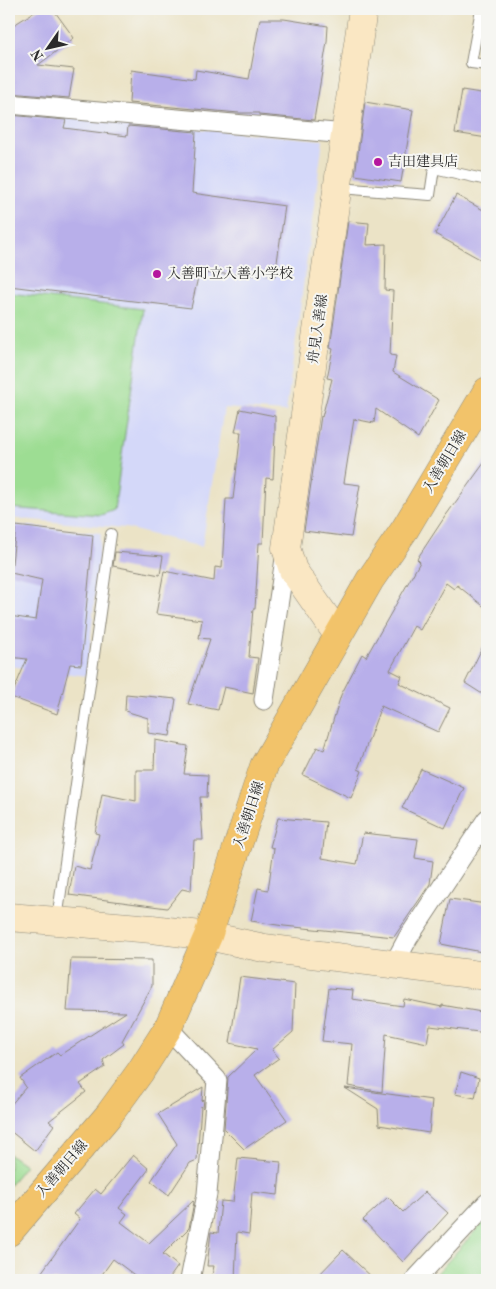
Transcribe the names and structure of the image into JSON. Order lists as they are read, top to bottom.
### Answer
{
  "streets": {
    "main road": ["舟見入善線", "入善朝日線"]
  },
  "crossings": [
    ["舟見入善線", "入善朝日線"]
  ],
  "places": ["吉田建具店", "入善町立入善小学校"],
  "north": "bottom left"
}
